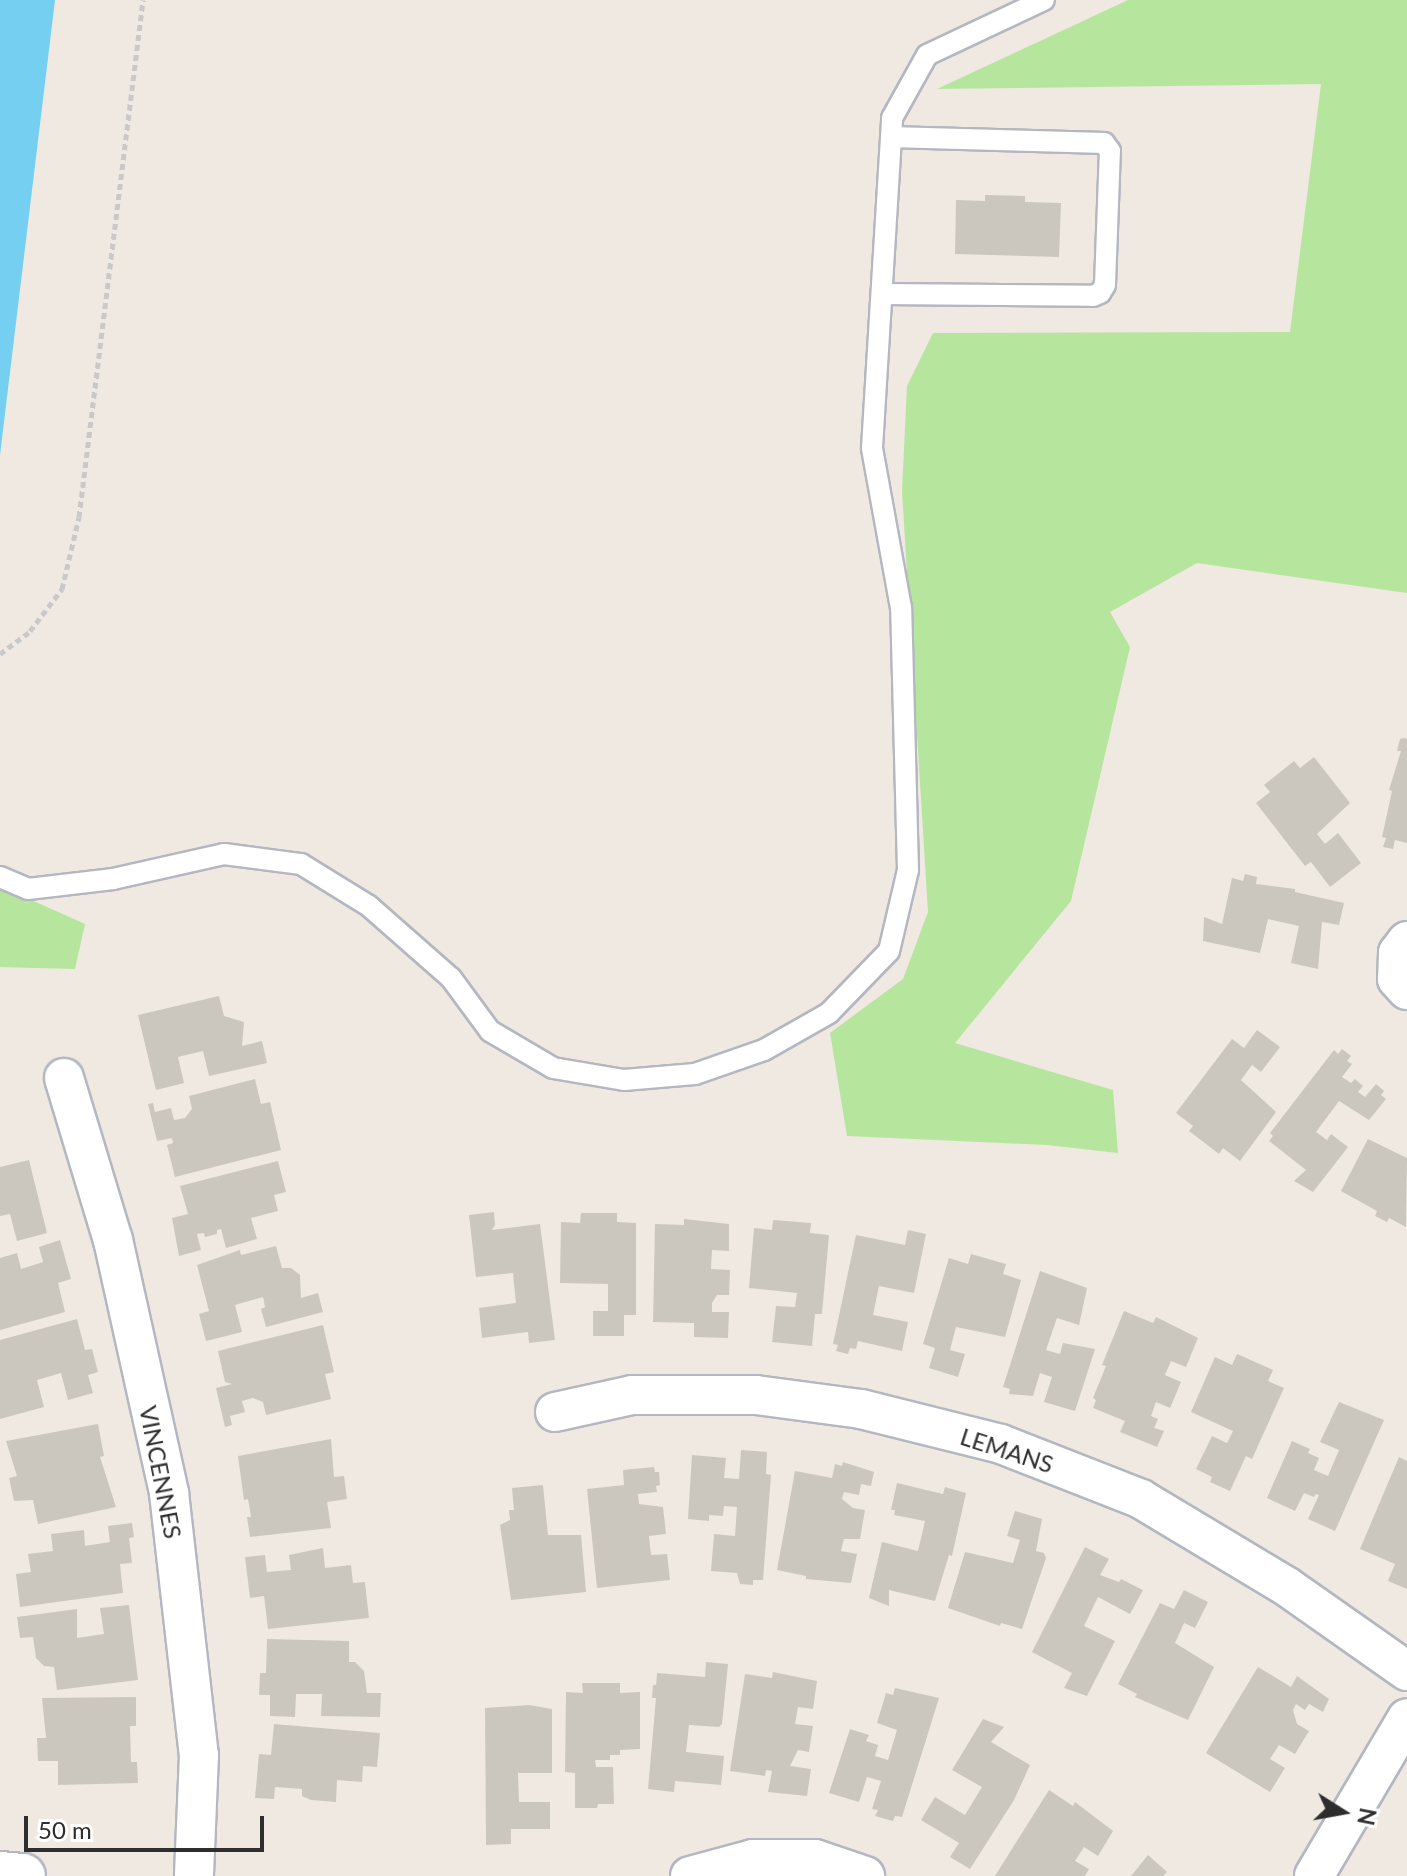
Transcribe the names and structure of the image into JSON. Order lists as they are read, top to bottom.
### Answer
{
  "streets": {
    "street": ["LEMANS", "VINCENNES"]
  },
  "scale_bar": "50 m",
  "north": "right"
}
